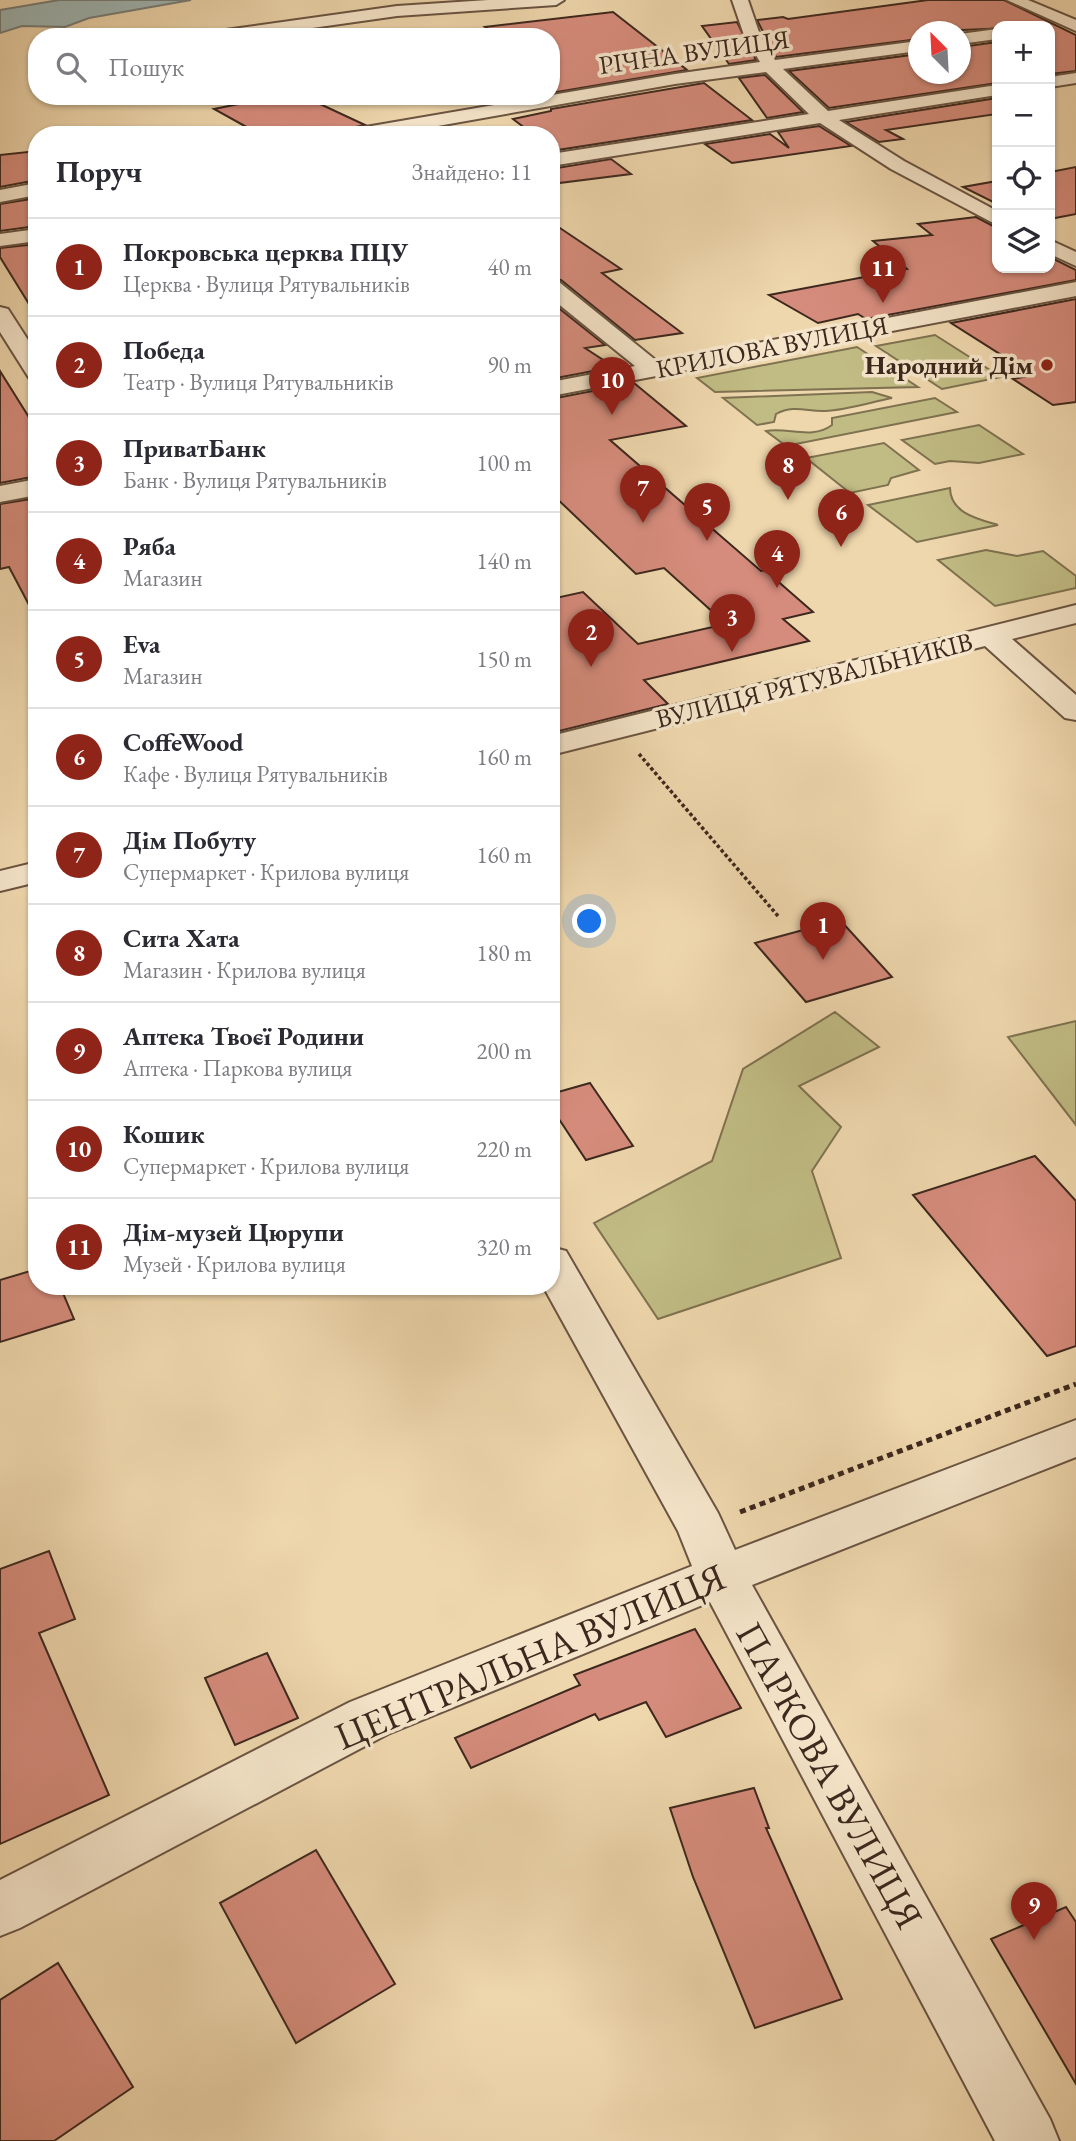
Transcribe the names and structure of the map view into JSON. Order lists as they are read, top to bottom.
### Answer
{
  "streets": {
    "street": [
      "РІЧНА ВУЛИЦЯ",
      "КРИЛОВА ВУЛИЦЯ",
      "ВУЛИЦЯ РЯТУВАЛЬНИКІВ",
      "ЦЕНТРАЛЬНА ВУЛИЦЯ",
      "ПАРКОВА ВУЛИЦЯ"
    ]
  },
  "crossings": [
    ["ЦЕНТРАЛЬНА ВУЛИЦЯ", "ПАРКОВА ВУЛИЦЯ"]
  ],
  "places": ["Народний Дім"],
  "north": "top left",
  "page": {
    "map_buttons": ["+", "−"],
    "search": "Пошук",
    "heading": ["Поруч", "Знайдено: 11"],
    "list": [
      {
        "mark": "1",
        "name": "Покровська церква ПЦУ",
        "note": "Церква · Вулиця Рятувальників",
        "value": "40 m"
      },
      {
        "mark": "2",
        "name": "Победа",
        "note": "Театр · Вулиця Рятувальників",
        "value": "90 m"
      },
      {
        "mark": "3",
        "name": "ПриватБанк",
        "note": "Банк · Вулиця Рятувальників",
        "value": "100 m"
      },
      {
        "mark": "4",
        "name": "Ряба",
        "note": "Магазин",
        "value": "140 m"
      },
      {
        "mark": "5",
        "name": "Eva",
        "note": "Магазин",
        "value": "150 m"
      },
      {
        "mark": "6",
        "name": "CoffeWood",
        "note": "Кафе · Вулиця Рятувальників",
        "value": "160 m"
      },
      {
        "mark": "7",
        "name": "Дім Побуту",
        "note": "Супермаркет · Крилова вулиця",
        "value": "160 m"
      },
      {
        "mark": "8",
        "name": "Сита Хата",
        "note": "Магазин · Крилова вулиця",
        "value": "180 m"
      },
      {
        "mark": "9",
        "name": "Аптека Твоєї Родини",
        "note": "Аптека · Паркова вулиця",
        "value": "200 m"
      },
      {
        "mark": "10",
        "name": "Кошик",
        "note": "Супермаркет · Крилова вулиця",
        "value": "220 m"
      },
      {
        "mark": "11",
        "name": "Дім-музей Цюрупи",
        "note": "Музей · Крилова вулиця",
        "value": "320 m"
      }
    ],
    "pins": [
      "11",
      "10",
      "8",
      "7",
      "5",
      "6",
      "4",
      "3",
      "2",
      "1",
      "9"
    ]
  }
}
